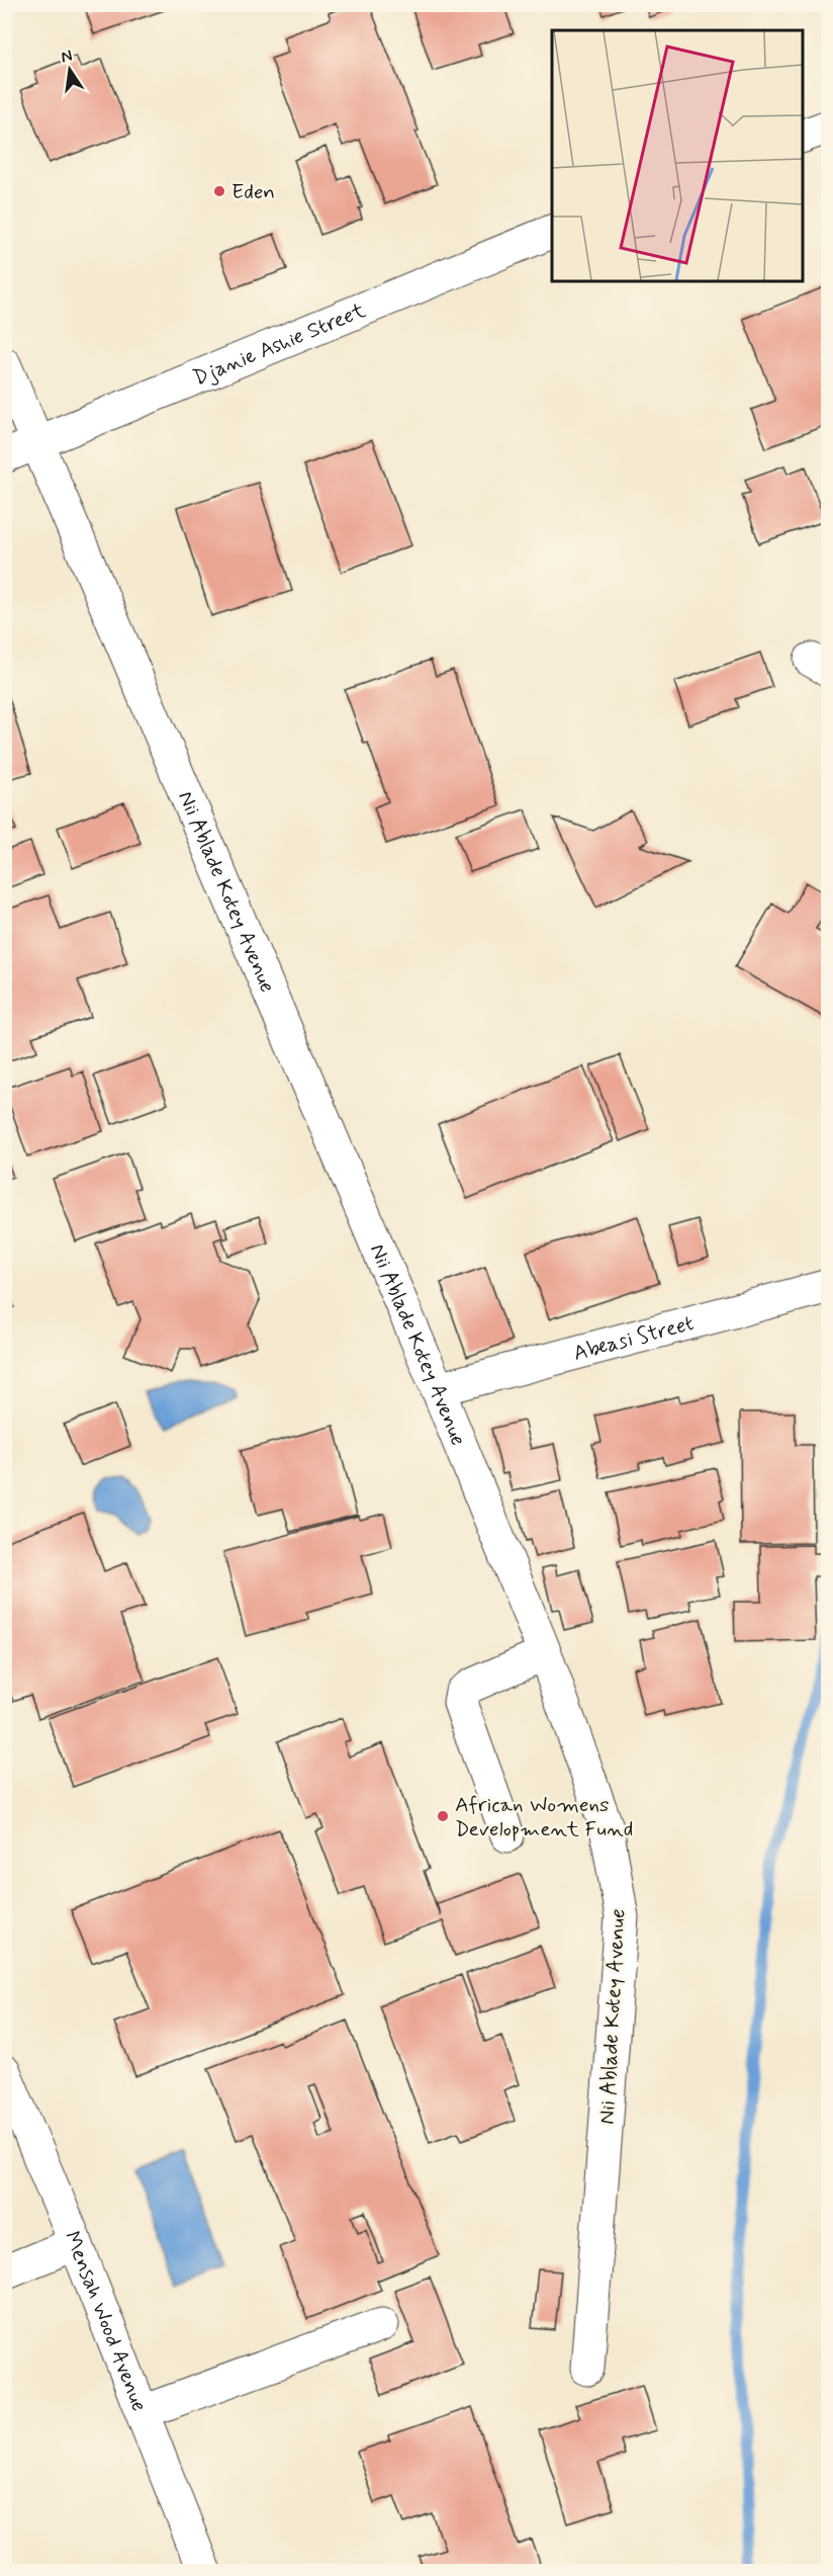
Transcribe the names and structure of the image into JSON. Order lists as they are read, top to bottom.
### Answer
{
  "streets": {
    "street": [
      "Djanie Ashie Street",
      "Nii Ablade Kotey Avenue",
      "Abeasi Street",
      "Mensah Wood Avenue"
    ]
  },
  "crossings": [
    ["Djanie Ashie Street", "Nii Ablade Kotey Avenue"],
    ["Nii Ablade Kotey Avenue", "Abeasi Street"]
  ],
  "places": ["Eden", "African Womens Development Fund"],
  "north": "top"
}
